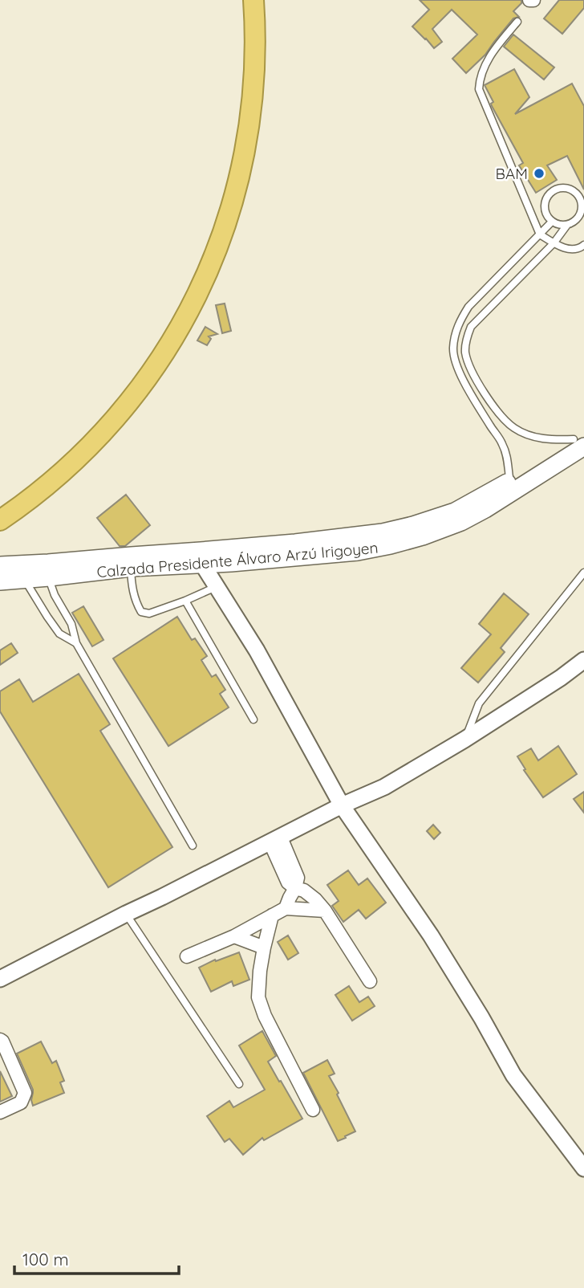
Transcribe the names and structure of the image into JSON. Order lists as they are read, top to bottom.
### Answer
{
  "streets": {
    "main road": ["Calzada Presidente Álvaro Arzú Irigoyen"]
  },
  "places": ["BAM"],
  "scale_bar": "100 m"
}
